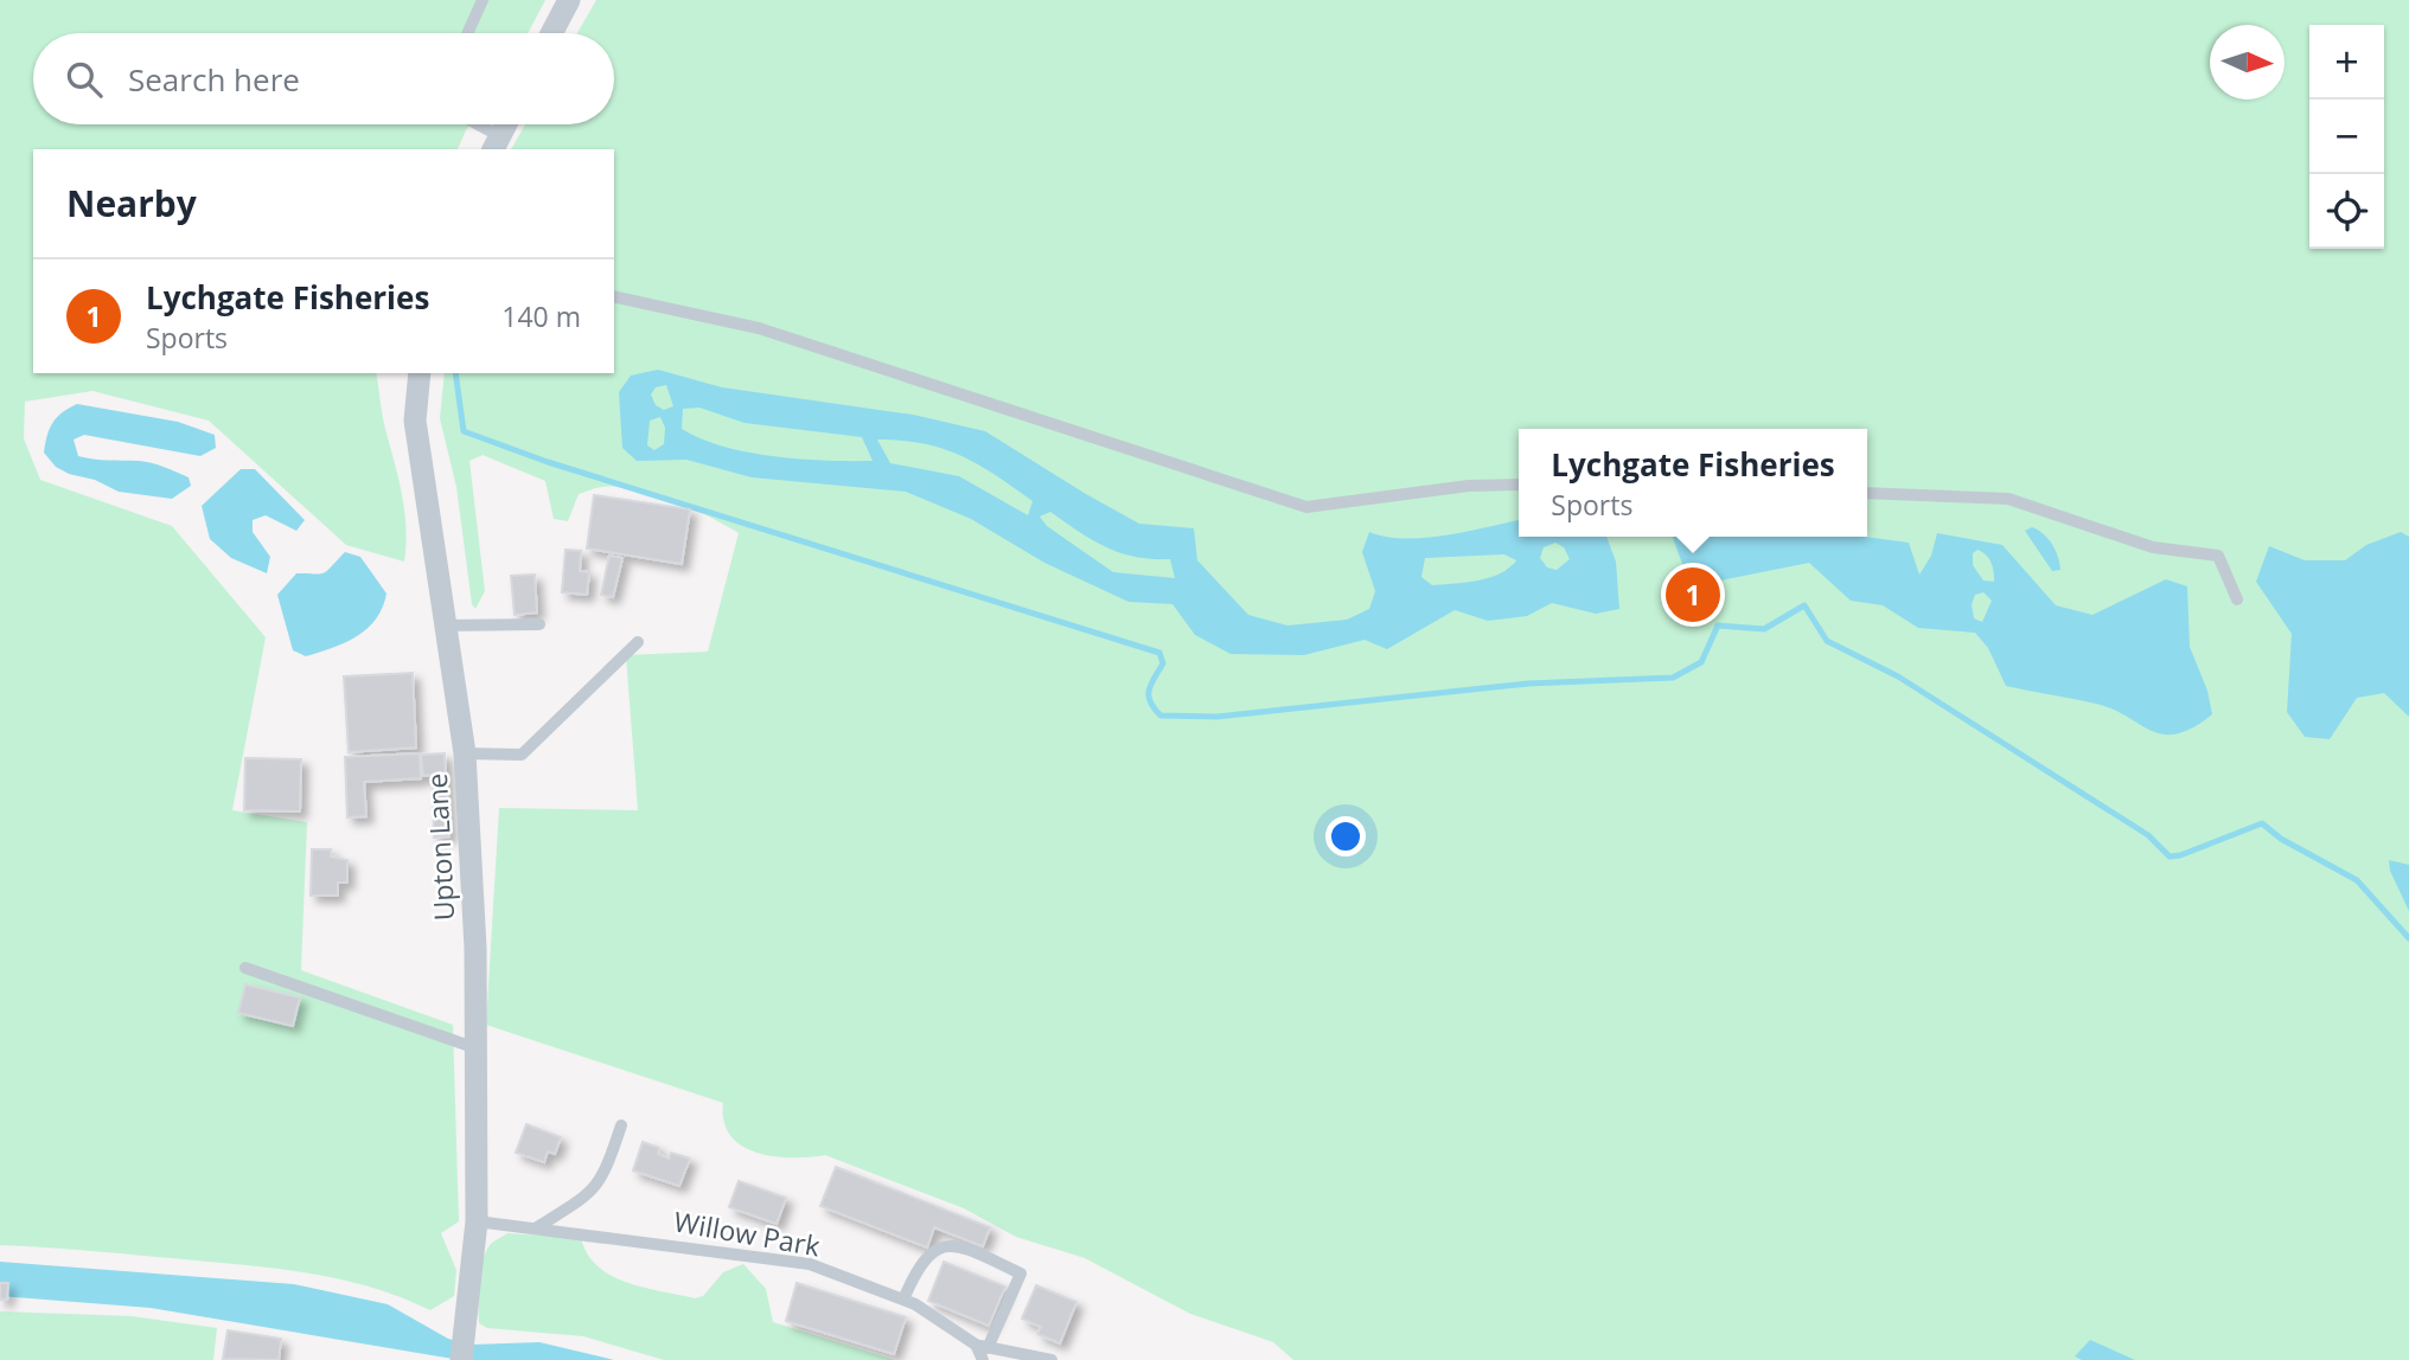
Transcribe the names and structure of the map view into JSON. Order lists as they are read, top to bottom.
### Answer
{
  "streets": {
    "street": ["Upton Lane"],
    "lane": ["Willow Park"]
  },
  "crossings": [
    ["Upton Lane", "Willow Park"]
  ],
  "north": "right",
  "page": {
    "map_buttons": ["+", "−"],
    "search": "Search here",
    "heading": "Nearby",
    "list": [
      {
        "mark": "1",
        "name": "Lychgate Fisheries",
        "note": "Sports",
        "value": "140 m"
      }
    ],
    "popup": ["Lychgate Fisheries", "Sports"],
    "pins": "1"
  }
}
